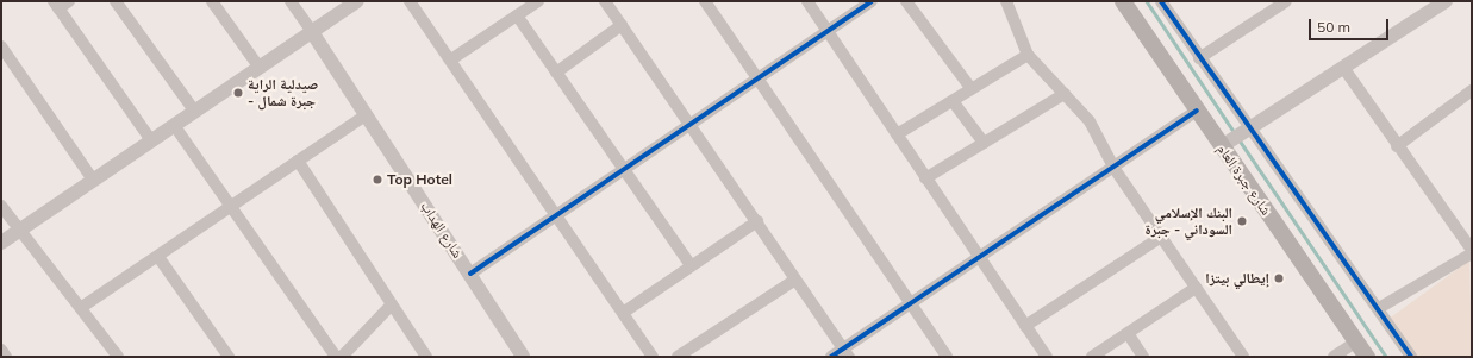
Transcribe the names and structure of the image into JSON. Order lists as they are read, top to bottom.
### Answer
{
  "streets": {
    "main road": ["شارع جبرة العام"],
    "street": ["شارع الهداب"]
  },
  "places": [
    "صيدلية الراية - جبرة شمال",
    "Top Hotel",
    "البنك الإسلامي السوداني - جبرة",
    "إيطالي بيتزا"
  ],
  "scale_bar": "50 m"
}
